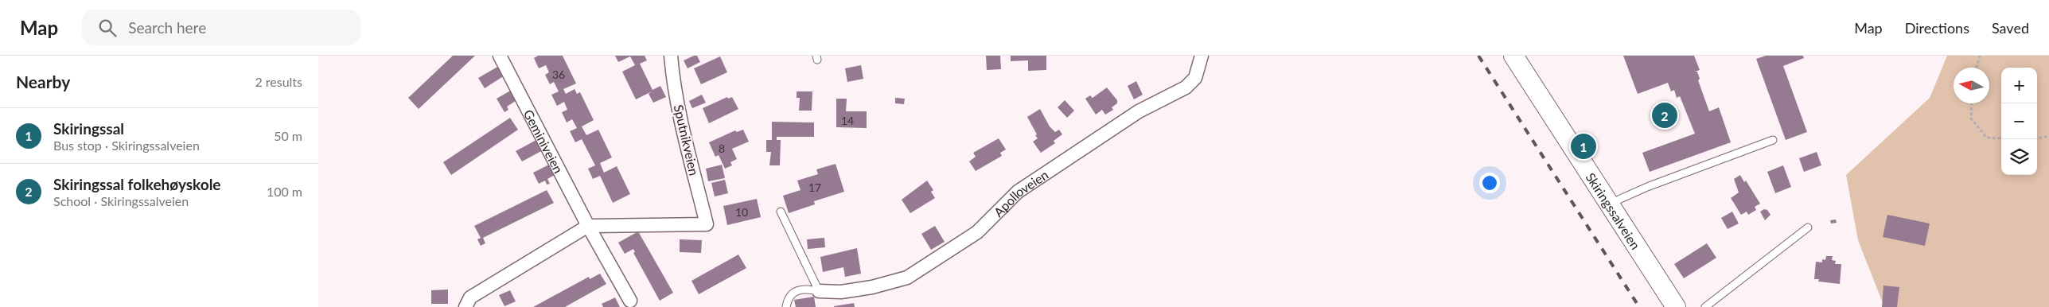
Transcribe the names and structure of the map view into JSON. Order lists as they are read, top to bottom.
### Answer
{
  "streets": {
    "main road": ["Skiringssalveien"],
    "street": ["Sputnikveien", "Geminiveien", "Apolloveien"]
  },
  "crossings": [
    ["Sputnikveien", "Geminiveien"]
  ],
  "house_numbers": [
    "36",
    "14",
    "8",
    "17",
    "10"
  ],
  "north": "left",
  "page": {
    "header": "Map",
    "search": "Search here",
    "nav": ["Map", "Directions", "Saved"],
    "heading": ["Nearby", "2 results"],
    "map_buttons": ["+", "−"],
    "pins": ["2", "1"],
    "list": [
      {
        "mark": "1",
        "name": "Skiringssal",
        "note": "Bus stop · Skiringssalveien",
        "value": "50 m"
      },
      {
        "mark": "2",
        "name": "Skiringssal folkehøyskole",
        "note": "School · Skiringssalveien",
        "value": "100 m"
      }
    ]
  }
}
